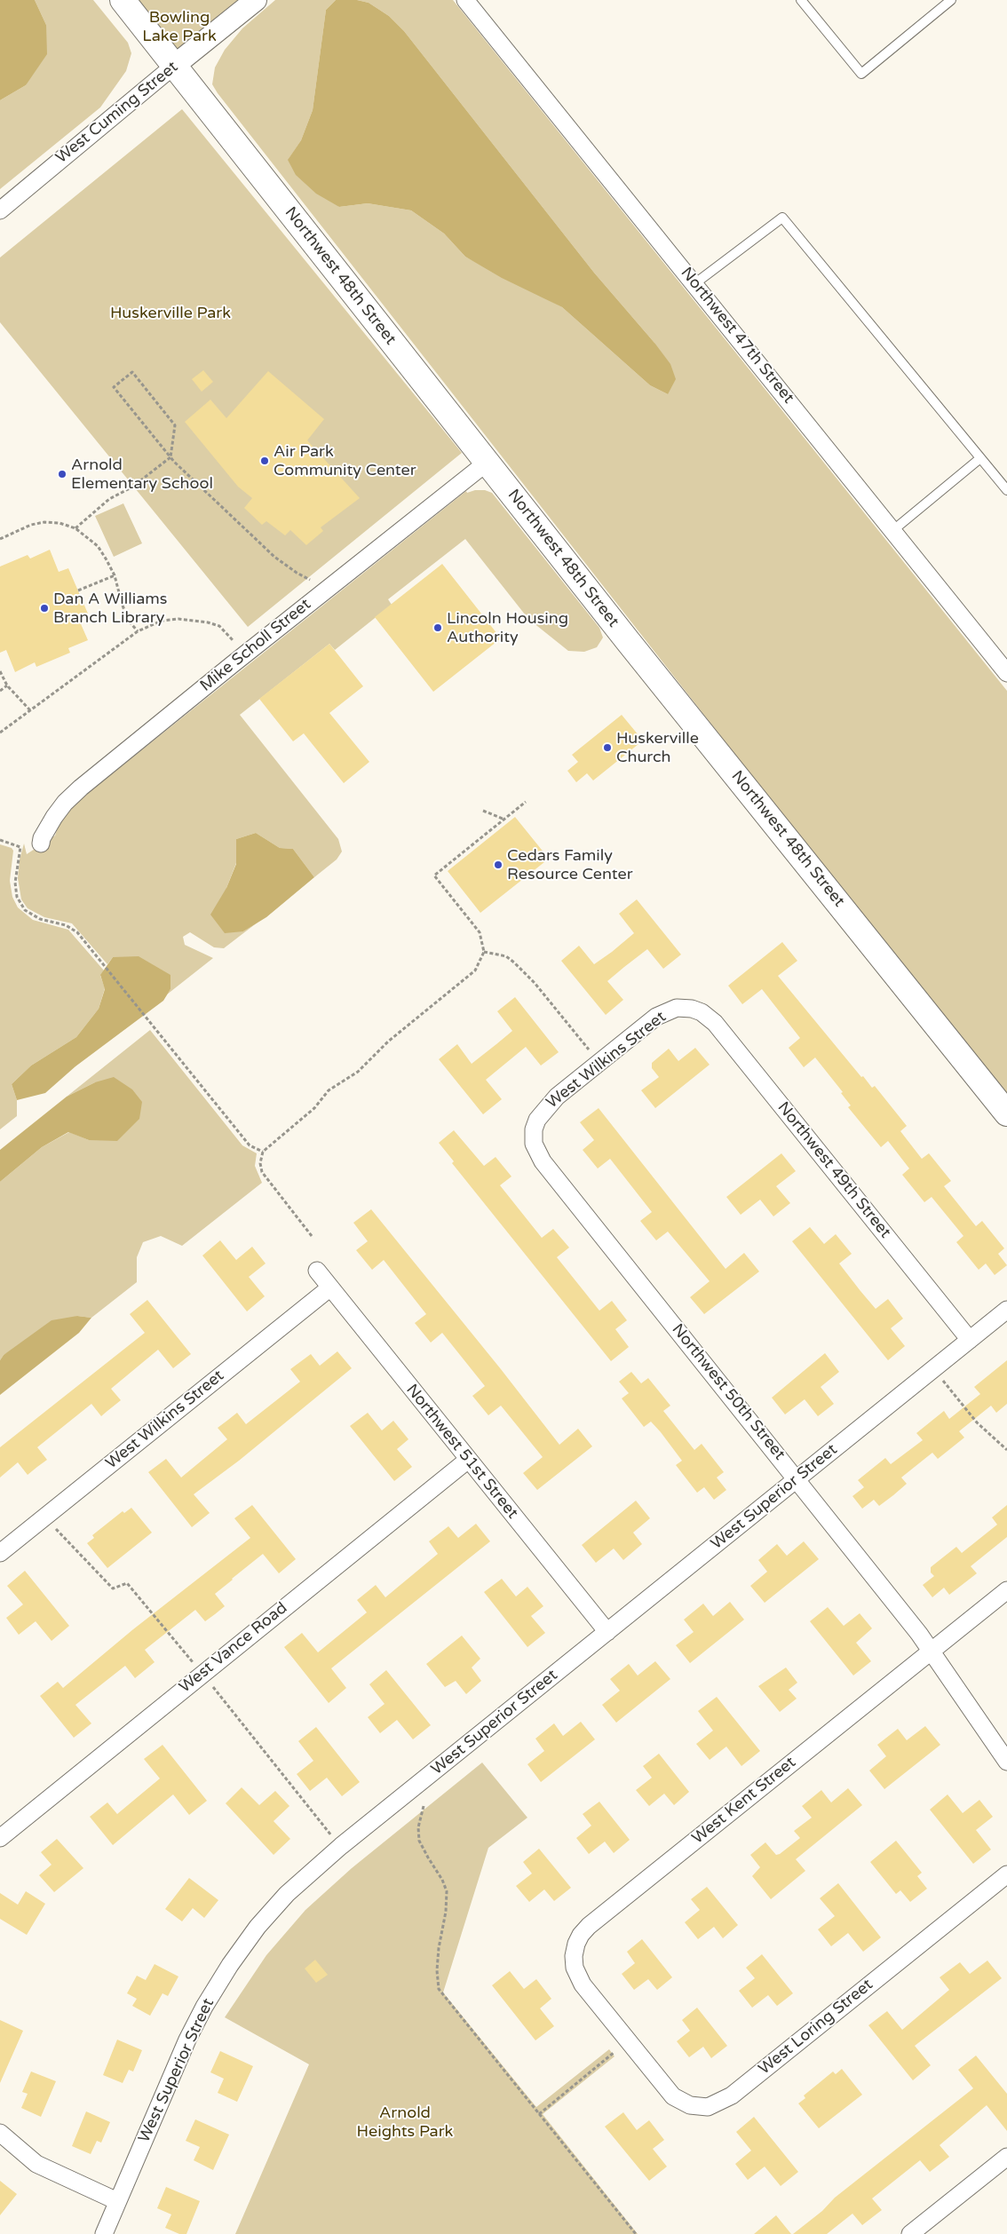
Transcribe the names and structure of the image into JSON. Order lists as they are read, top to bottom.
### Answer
{
  "streets": {
    "main road": ["Northwest 48th Street"],
    "street": [
      "West Cuming Street",
      "Northwest 47th Street",
      "Mike Scholl Street",
      "West Wilkins Street",
      "Northwest 49th Street",
      "Northwest 50th Street",
      "Northwest 51st Street",
      "West Superior Street",
      "West Vance Road",
      "West Kent Street",
      "West Loring Street"
    ]
  },
  "crossings": [
    ["West Cuming Street", "Northwest 48th Street"],
    ["Northwest 48th Street", "Mike Scholl Street"],
    ["West Wilkins Street", "Northwest 49th Street"],
    ["West Wilkins Street", "Northwest 50th Street"],
    ["West Wilkins Street", "Northwest 51st Street"],
    ["Northwest 49th Street", "West Superior Street"],
    ["Northwest 50th Street", "West Superior Street"],
    ["Northwest 50th Street", "West Kent Street"],
    ["Northwest 51st Street", "West Superior Street"],
    ["Northwest 51st Street", "West Vance Road"],
    ["West Kent Street", "West Loring Street"]
  ],
  "parks": ["Bowling Lake Park", "Huskerville Park", "Arnold Heights Park"],
  "places": [
    "Air Park Community Center",
    "Arnold Elementary School",
    "Dan A Williams Branch Library",
    "Lincoln Housing Authority",
    "Huskerville Church",
    "Cedars Family Resource Center"
  ]
}
